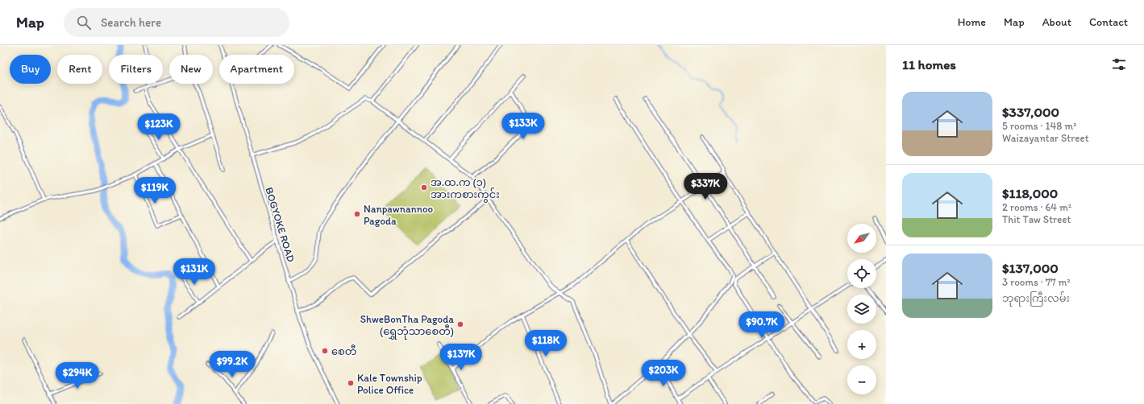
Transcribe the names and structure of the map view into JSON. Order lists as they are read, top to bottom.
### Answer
{
  "streets": {
    "street": ["BOGYOKE ROAD"]
  },
  "places": [
    "အ.ထ.က (၁) အားကစားကွင်း",
    "Nanpawnannoo Pagoda",
    "ShweBonTha Pagoda (ရွှေဘုံသာစေတီ)",
    "စေတီ",
    "Kale Township Police Office"
  ],
  "north": "bottom left",
  "page": {
    "header": "Map",
    "search": "Search here",
    "nav": [
      "Home",
      "Map",
      "About",
      "Contact"
    ],
    "heading": "11 homes",
    "chip": [
      "Buy",
      "Rent",
      "Filters",
      "New",
      "Apartment"
    ],
    "list": [
      {
        "name": "$337,000",
        "note": "5 rooms · 148 m² · Waizayantar Street"
      },
      {
        "name": "$118,000",
        "note": "2 rooms · 64 m² · Thit Taw Street"
      },
      {
        "name": "$137,000",
        "note": "3 rooms · 77 m² · ဘုရားကြီးလမ်း"
      }
    ],
    "price": [
      "$133K",
      "$123K",
      "$337K",
      "$119K",
      "$131K",
      "$90.7K",
      "$118K",
      "$137K",
      "$99.2K",
      "$203K",
      "$294K"
    ],
    "map_buttons": ["+", "−"]
  }
}
